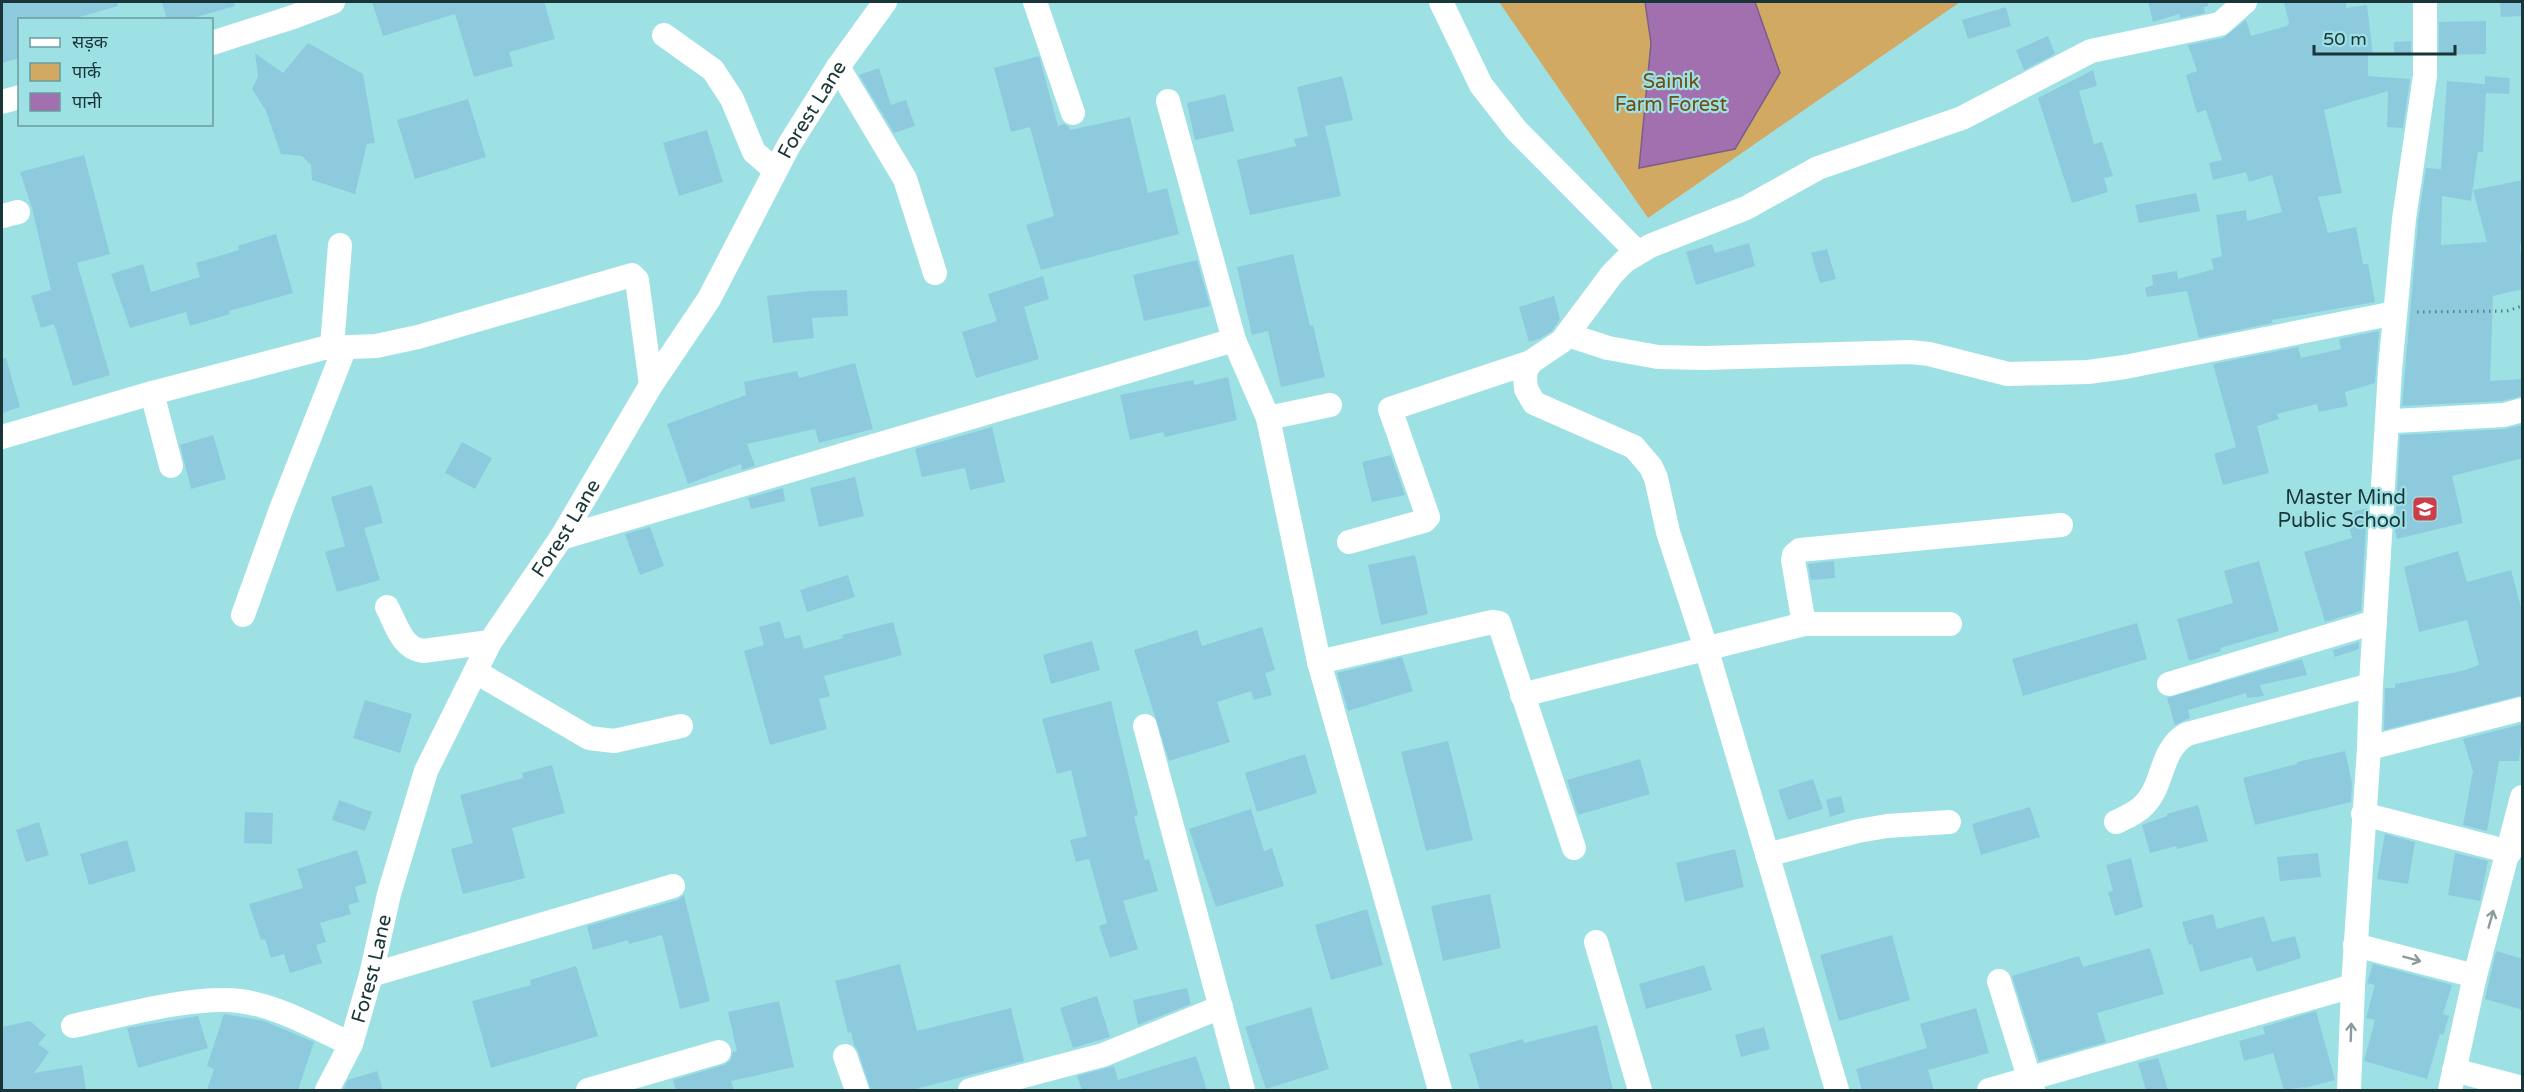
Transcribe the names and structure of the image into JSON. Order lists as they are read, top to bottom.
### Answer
{
  "streets": {
    "street": ["Forest Lane"]
  },
  "parks": ["Sainik Farm Forest"],
  "places": {
    "school or university": ["Master Mind Public School"]
  },
  "legend": ["सड़क", "पार्क", "पानी"],
  "scale_bar": "50 m"
}
